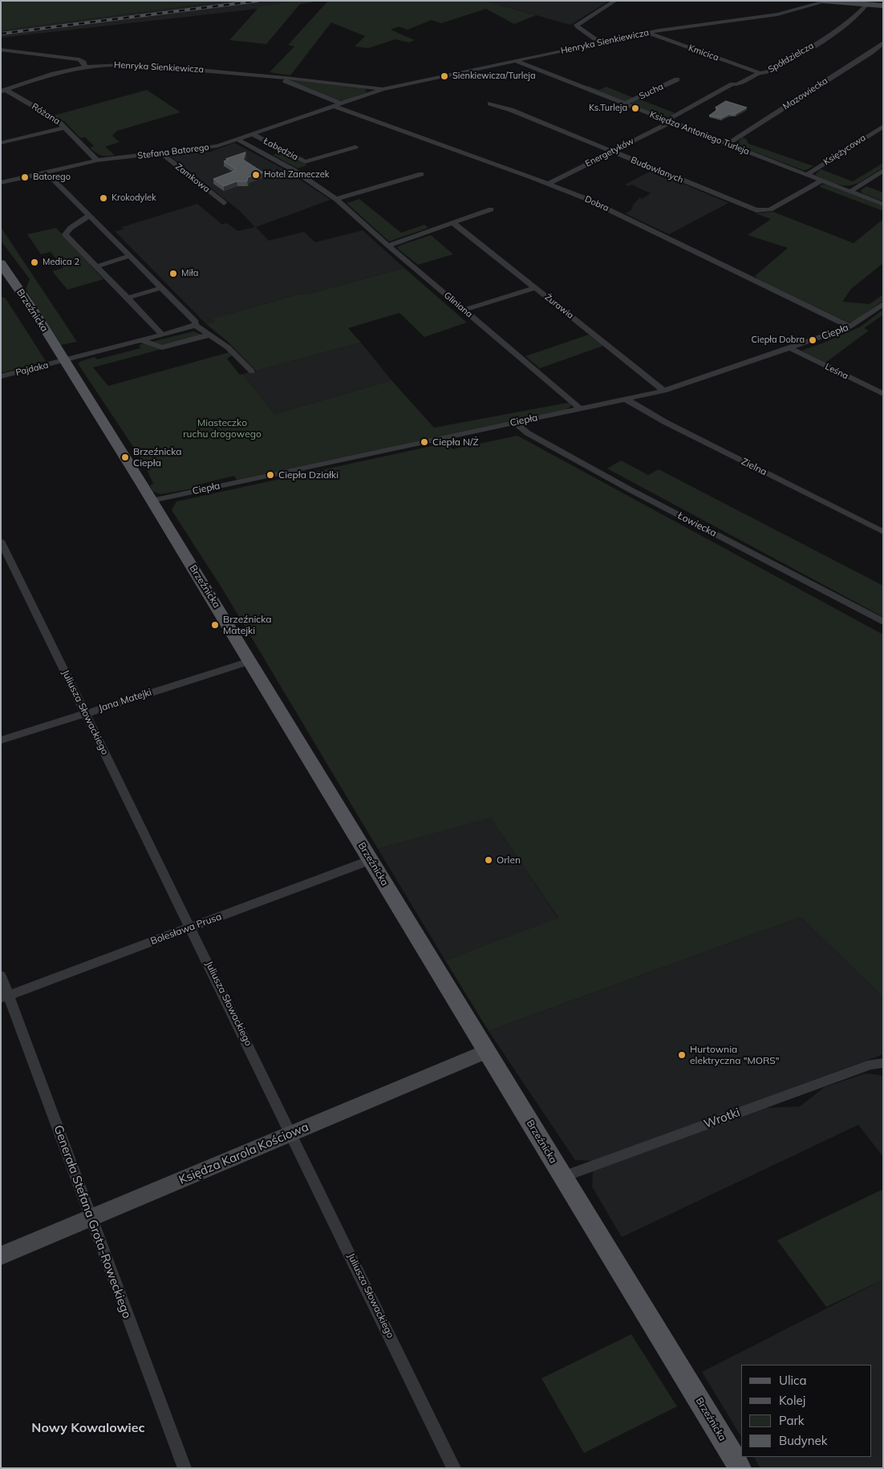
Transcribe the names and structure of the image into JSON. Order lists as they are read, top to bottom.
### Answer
{
  "streets": {
    "main road": ["Brzeźnicka"],
    "street": [
      "Henryka Sienkiewicza",
      "Kmicica",
      "Spółdzielcza",
      "Sucha",
      "Mazowiecka",
      "Różana",
      "Księdza Antoniego Turleja",
      "Łabędzia",
      "Księżycowa",
      "Stefana Batorego",
      "Energetyków",
      "Budowlanych",
      "Zamkowa",
      "Dobra",
      "Gliniana",
      "Żurawia",
      "Ciepła",
      "Pajdaka",
      "Leśna",
      "Zielna",
      "Łowiecka",
      "Jana Matejki",
      "Juliusza Słowackiego",
      "Bolesława Prusa",
      "Wrotki",
      "Księdza Karola Kościowa",
      "Generała Stefana Grota-Roweckiego"
    ]
  },
  "crossings": [
    ["Henryka Sienkiewicza", "Kmicica"],
    ["Henryka Sienkiewicza", "Różana"],
    ["Henryka Sienkiewicza", "Księdza Antoniego Turleja"],
    ["Henryka Sienkiewicza", "Stefana Batorego"],
    ["Kmicica", "Spółdzielcza"],
    ["Spółdzielcza", "Księdza Antoniego Turleja"],
    ["Spółdzielcza", "Energetyków"],
    ["Sucha", "Księdza Antoniego Turleja"],
    ["Mazowiecka", "Księdza Antoniego Turleja"],
    ["Różana", "Stefana Batorego"],
    ["Księdza Antoniego Turleja", "Księżycowa"],
    ["Księdza Antoniego Turleja", "Energetyków"],
    ["Księdza Antoniego Turleja", "Budowlanych"],
    ["Łabędzia", "Stefana Batorego"],
    ["Stefana Batorego", "Zamkowa"],
    ["Stefana Batorego", "Dobra"],
    ["Stefana Batorego", "Gliniana"],
    ["Energetyków", "Budowlanych"],
    ["Energetyków", "Dobra"],
    ["Dobra", "Ciepła"],
    ["Gliniana", "Ciepła"],
    ["Żurawia", "Ciepła"],
    ["Brzeźnicka", "Ciepła"],
    ["Brzeźnicka", "Pajdaka"],
    ["Brzeźnicka", "Jana Matejki"],
    ["Brzeźnicka", "Bolesława Prusa"],
    ["Brzeźnicka", "Wrotki"],
    ["Brzeźnicka", "Księdza Karola Kościowa"],
    ["Ciepła", "Leśna"],
    ["Ciepła", "Zielna"],
    ["Ciepła", "Łowiecka"],
    ["Jana Matejki", "Juliusza Słowackiego"],
    ["Juliusza Słowackiego", "Bolesława Prusa"],
    ["Juliusza Słowackiego", "Księdza Karola Kościowa"],
    ["Bolesława Prusa", "Generała Stefana Grota-Roweckiego"],
    ["Księdza Karola Kościowa", "Generała Stefana Grota-Roweckiego"]
  ],
  "districts": ["Nowy Kowalowiec"],
  "parks": ["Miasteczko ruchu drogowego"],
  "places": [
    "Sienkiewicza/Turleja",
    "Ks.Turleja",
    "Hotel Zameczek",
    "Batorego",
    "Krokodylek",
    "Medica 2",
    "Miła",
    "Ciepła Dobra",
    "Ciepła N/Ż",
    "Brzeźnicka Ciepła",
    "Ciepła Działki",
    "Brzeźnicka Matejki",
    "Orlen",
    "Hurtownia elektryczna \"MORS\""
  ],
  "legend": [
    "Ulica",
    "Kolej",
    "Park",
    "Budynek"
  ]
}
